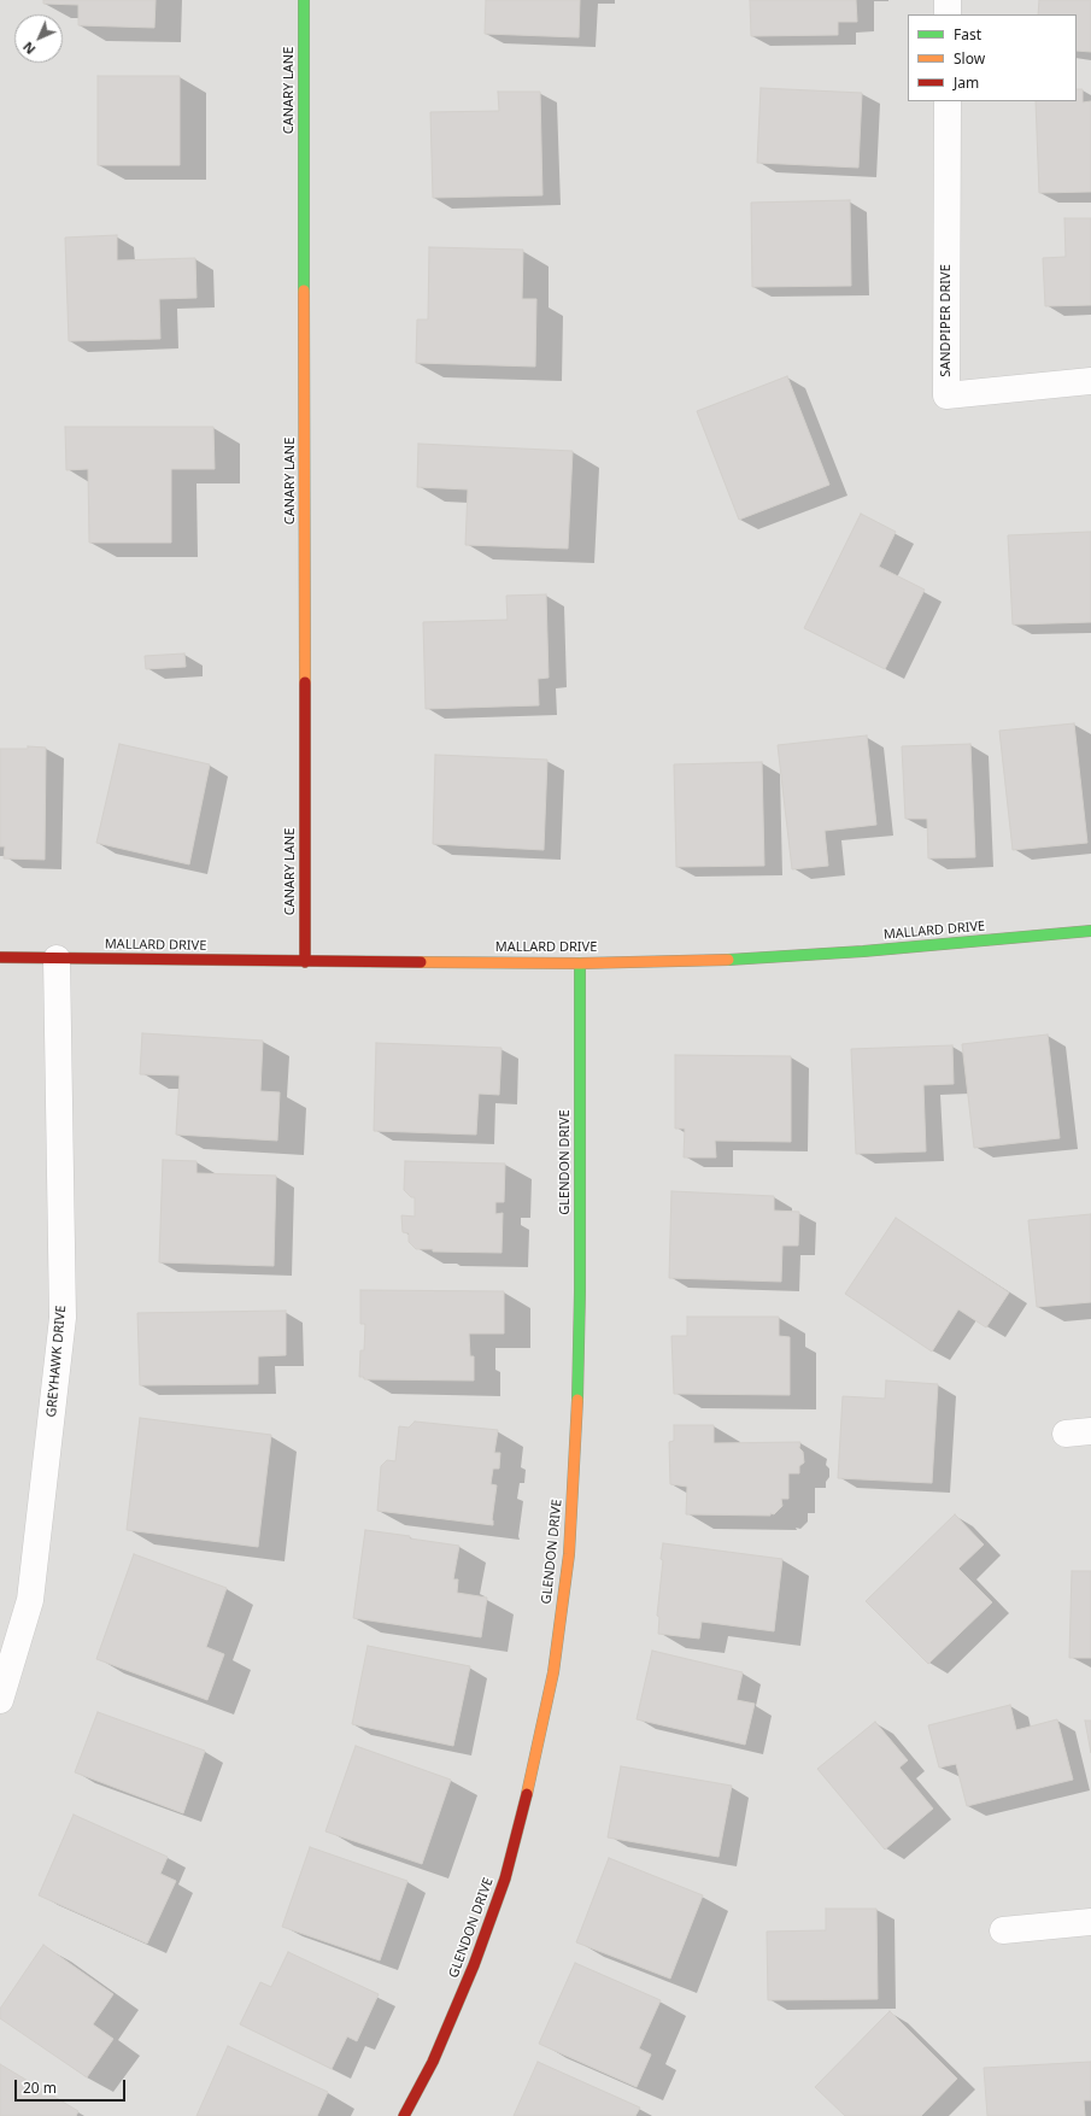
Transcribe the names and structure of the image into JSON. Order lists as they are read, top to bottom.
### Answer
{
  "streets": {
    "street": [
      "CANARY LANE",
      "SANDPIPER DRIVE",
      "MALLARD DRIVE",
      "GLENDON DRIVE",
      "GREYHAWK DRIVE"
    ]
  },
  "crossings": [
    ["CANARY LANE", "MALLARD DRIVE"],
    ["MALLARD DRIVE", "GLENDON DRIVE"],
    ["MALLARD DRIVE", "GREYHAWK DRIVE"]
  ],
  "legend": ["Fast", "Slow", "Jam"],
  "scale_bar": "20 m",
  "north": "bottom left"
}
